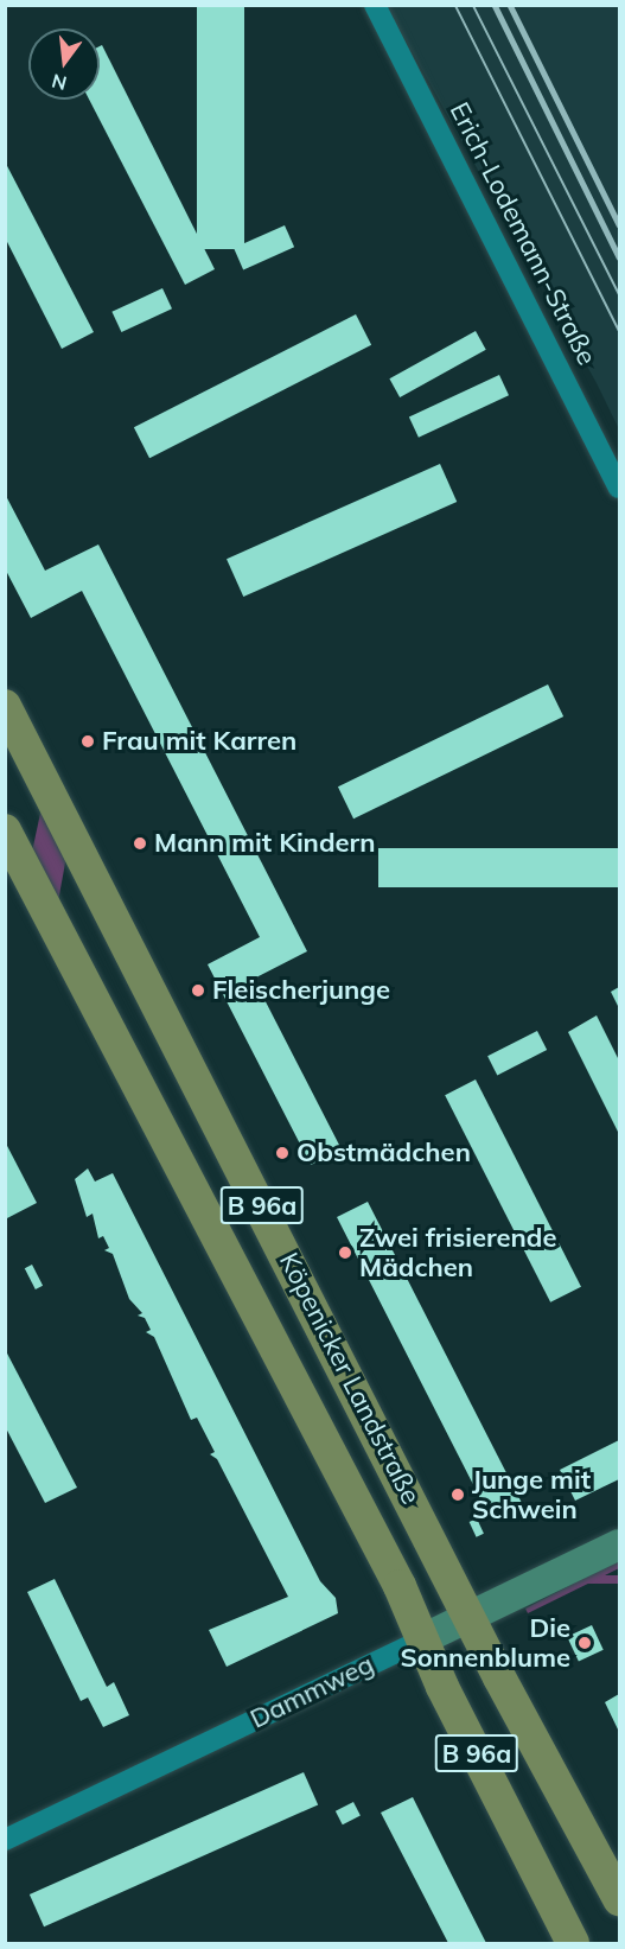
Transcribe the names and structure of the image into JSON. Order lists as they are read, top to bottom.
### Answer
{
  "streets": {
    "main road": ["B 96a", "Köpenicker Landstraße"],
    "street": ["Erich-Lodemann-Straße", "Dammweg"]
  },
  "crossings": [
    ["Köpenicker Landstraße", "Dammweg"]
  ],
  "places": [
    "Frau mit Karren",
    "Mann mit Kindern",
    "Fleischerjunge",
    "Obstmädchen",
    "Zwei frisierende Mädchen",
    "Junge mit Schwein",
    "Die Sonnenblume"
  ],
  "north": "bottom"
}
